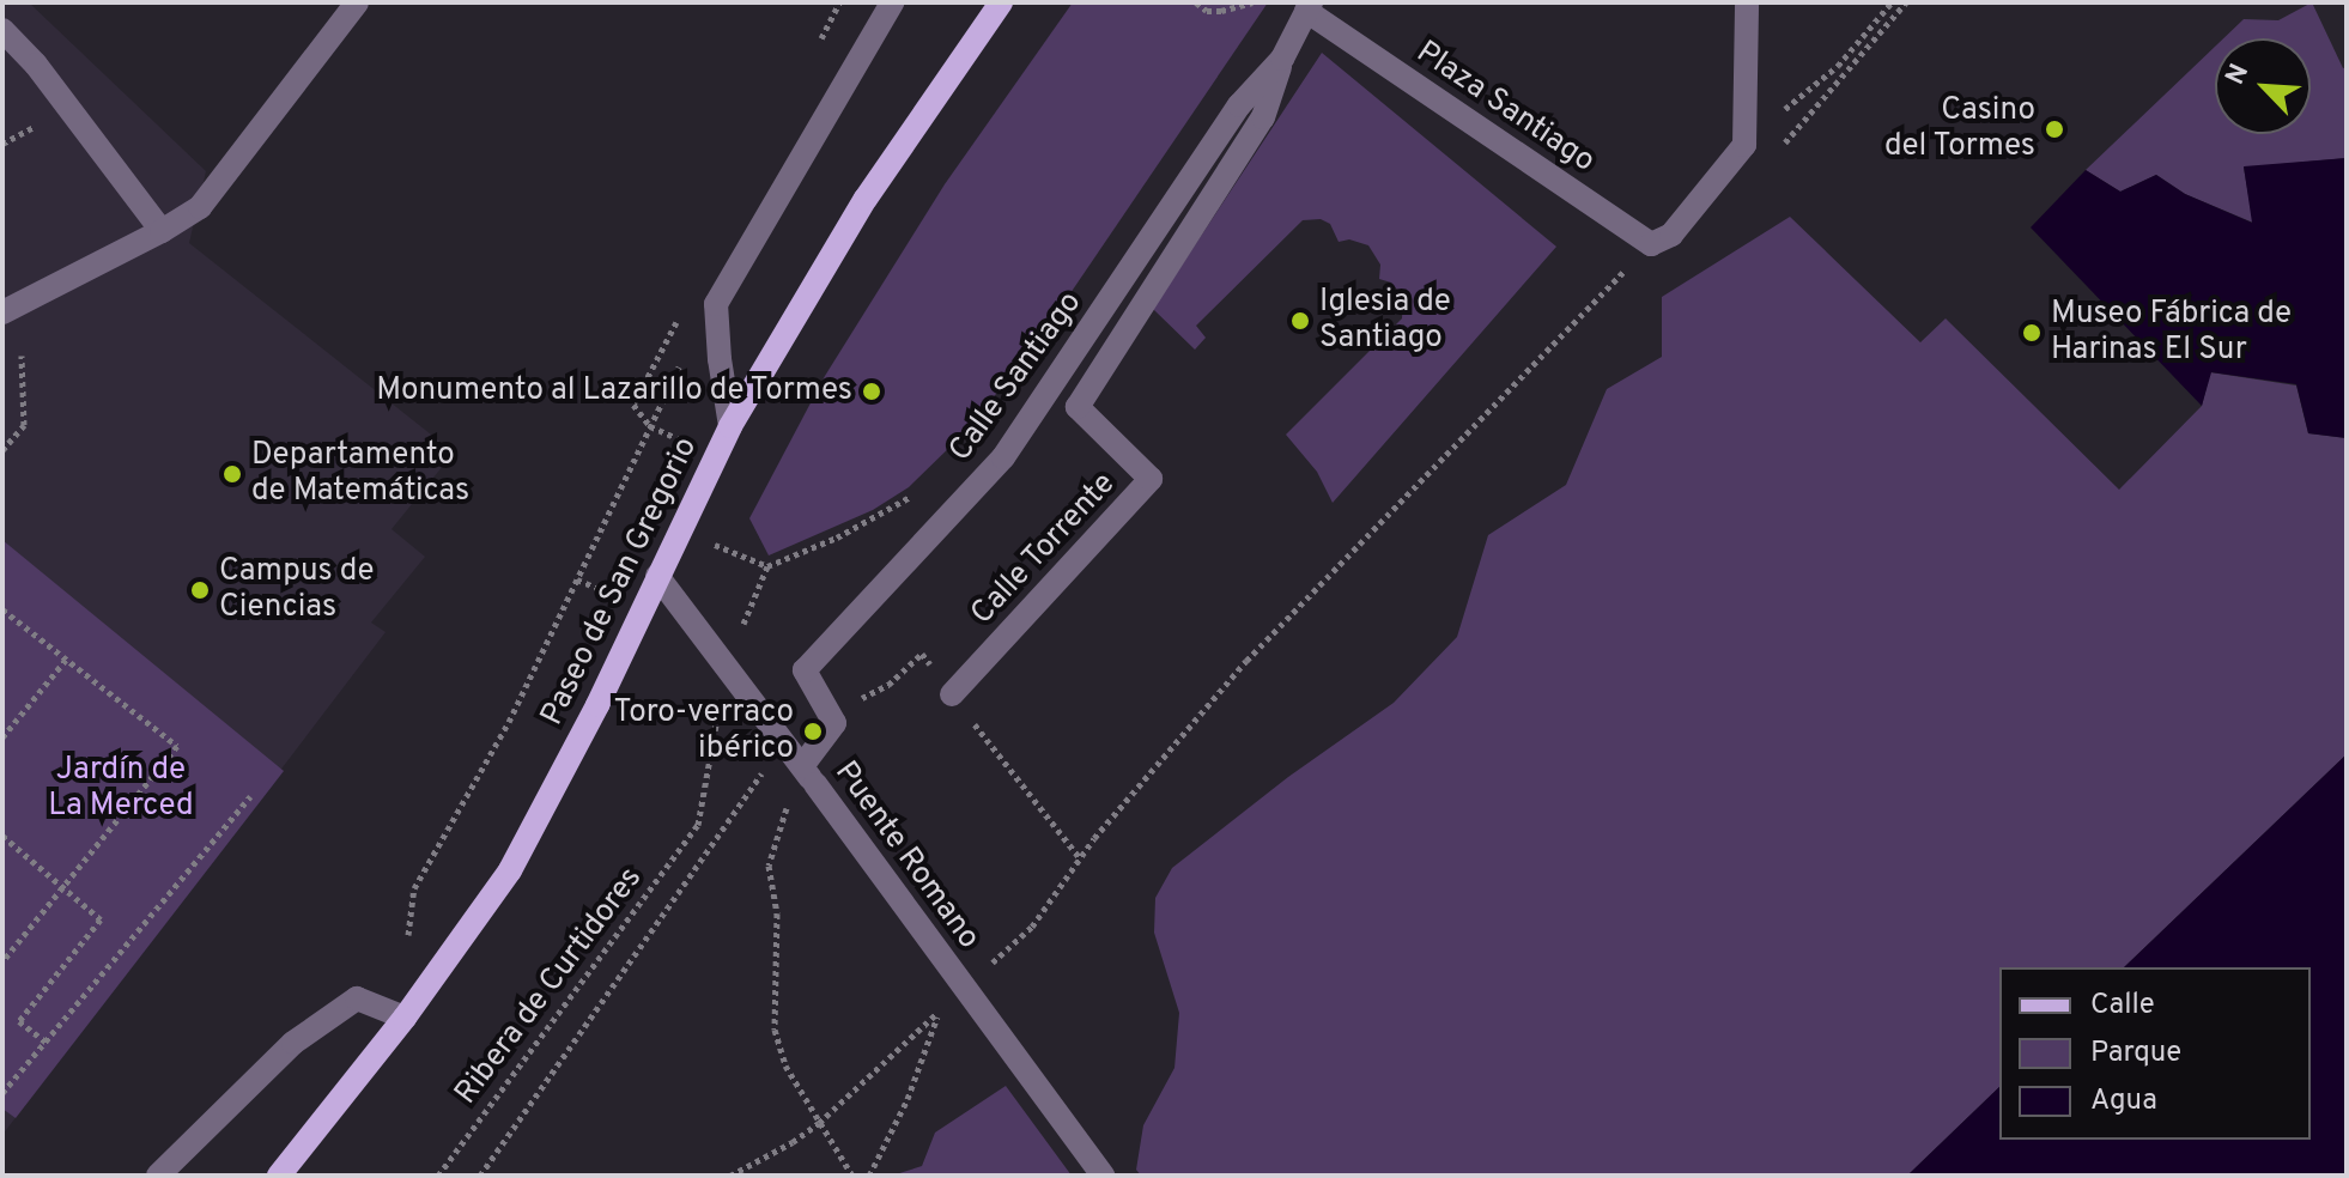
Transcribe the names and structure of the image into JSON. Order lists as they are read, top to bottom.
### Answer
{
  "streets": {
    "main road": ["Paseo de San Gregorio"],
    "street": [
      "Plaza Santiago",
      "Calle Santiago",
      "Calle Torrente",
      "Puente Romano"
    ],
    "path": ["Ribera de Curtidores"]
  },
  "crossings": [
    ["Plaza Santiago", "Calle Santiago"],
    ["Calle Santiago", "Calle Torrente"],
    ["Calle Santiago", "Puente Romano"],
    ["Paseo de San Gregorio", "Puente Romano"],
    ["Puente Romano", "Ribera de Curtidores"]
  ],
  "parks": ["Jardín de La Merced"],
  "places": [
    "Casino del Tormes",
    "Iglesia de Santiago",
    "Museo Fábrica de Harinas El Sur",
    "Monumento al Lazarillo de Tormes",
    "Departamento de Matemáticas",
    "Campus de Ciencias",
    "Toro-verraco ibérico"
  ],
  "legend": ["Calle", "Parque", "Agua"],
  "north": "top left"
}
